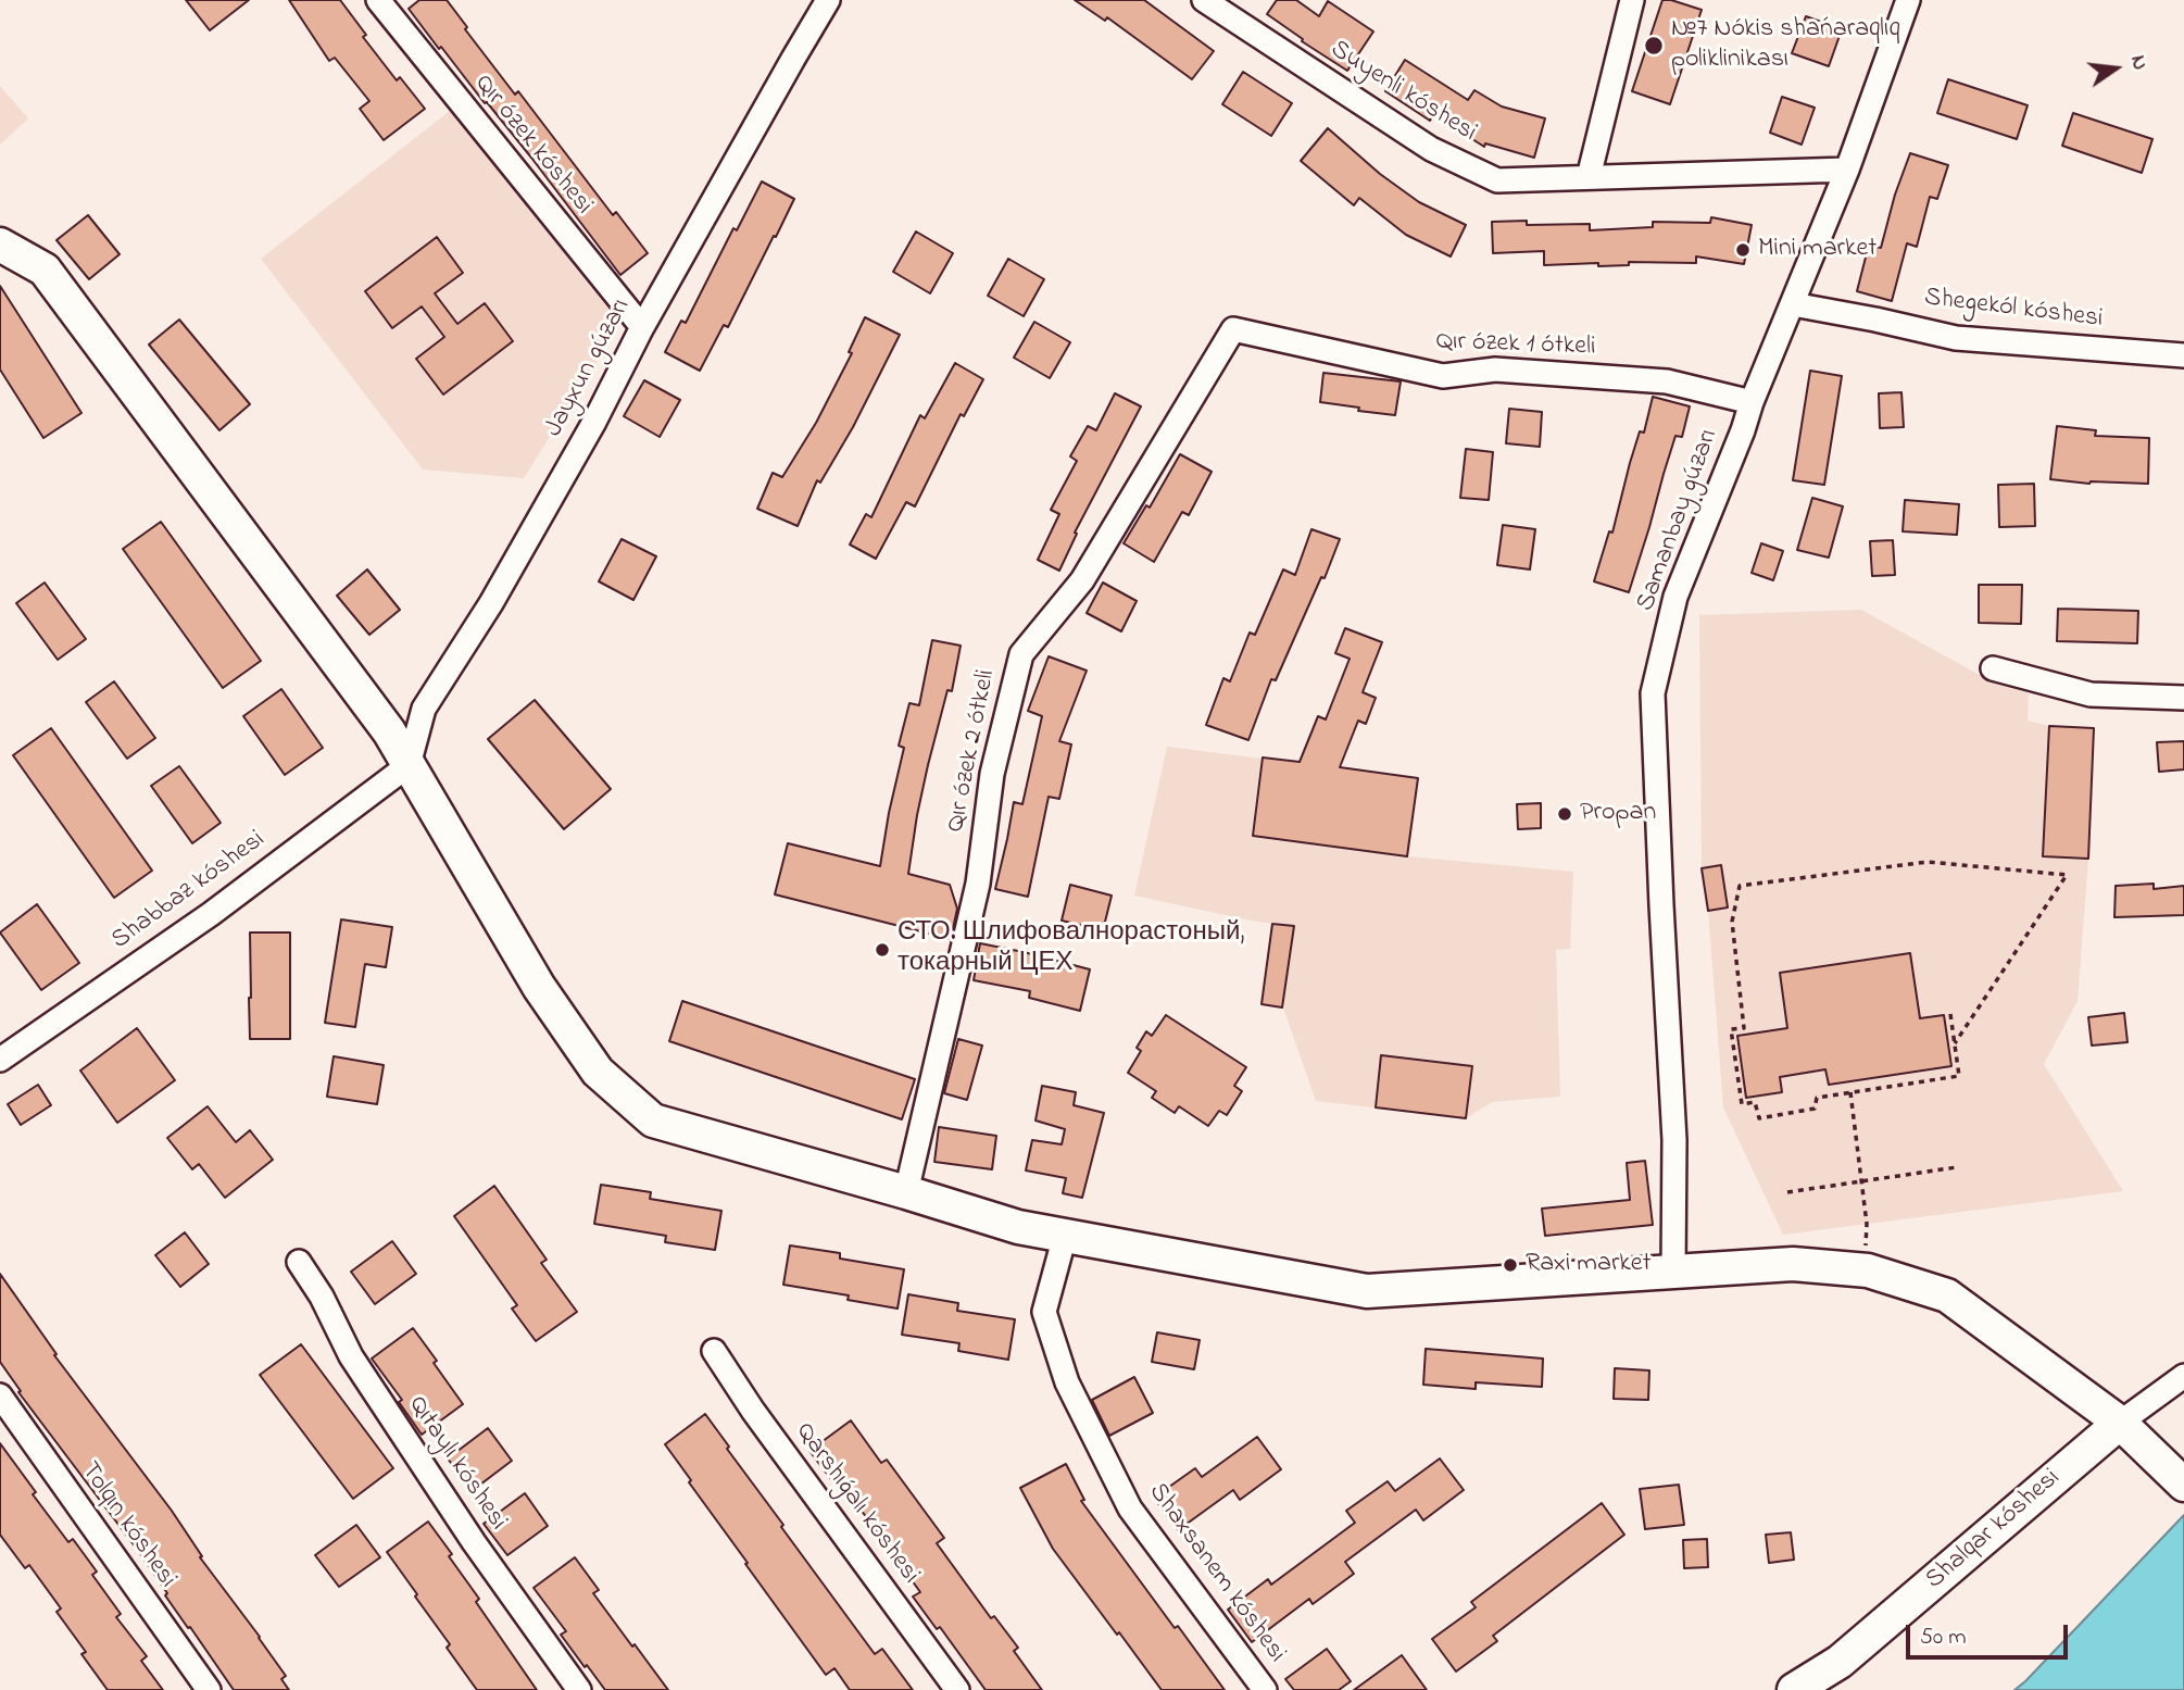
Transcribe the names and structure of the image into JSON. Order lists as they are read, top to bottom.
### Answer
{
  "streets": {
    "street": [
      "Suyenli kóshesi",
      "Qır ózek kóshesi",
      "Shegekól kóshesi",
      "Qır ózek 1 ótkeli",
      "Jayxun gúzarı",
      "Samanbay gúzarı",
      "Qır ózek 2 ótkeli",
      "Shabbaz kóshesi",
      "Qıtaylı kóshesi",
      "Qarshıǵalı kóshesi",
      "Tolqın kóshesi",
      "Shalqar kóshesi",
      "Shaxsanem kóshesi"
    ]
  },
  "crossings": [
    ["Suyenli kóshesi", "Samanbay gúzarı"],
    ["Qır ózek kóshesi", "Jayxun gúzarı"],
    ["Shegekól kóshesi", "Samanbay gúzarı"],
    ["Qır ózek 1 ótkeli", "Samanbay gúzarı"],
    ["Qır ózek 1 ótkeli", "Qır ózek 2 ótkeli"],
    ["Jayxun gúzarı", "Shabbaz kóshesi"]
  ],
  "places": [
    "№7 Nókis shańaraqlıq poliklinikası",
    "Mini market",
    "Propan",
    "СТО. Шлифовалнорастоный, токарный ЦЕХ",
    "Raxi market"
  ],
  "scale_bar": "50 m",
  "north": "right"
}
